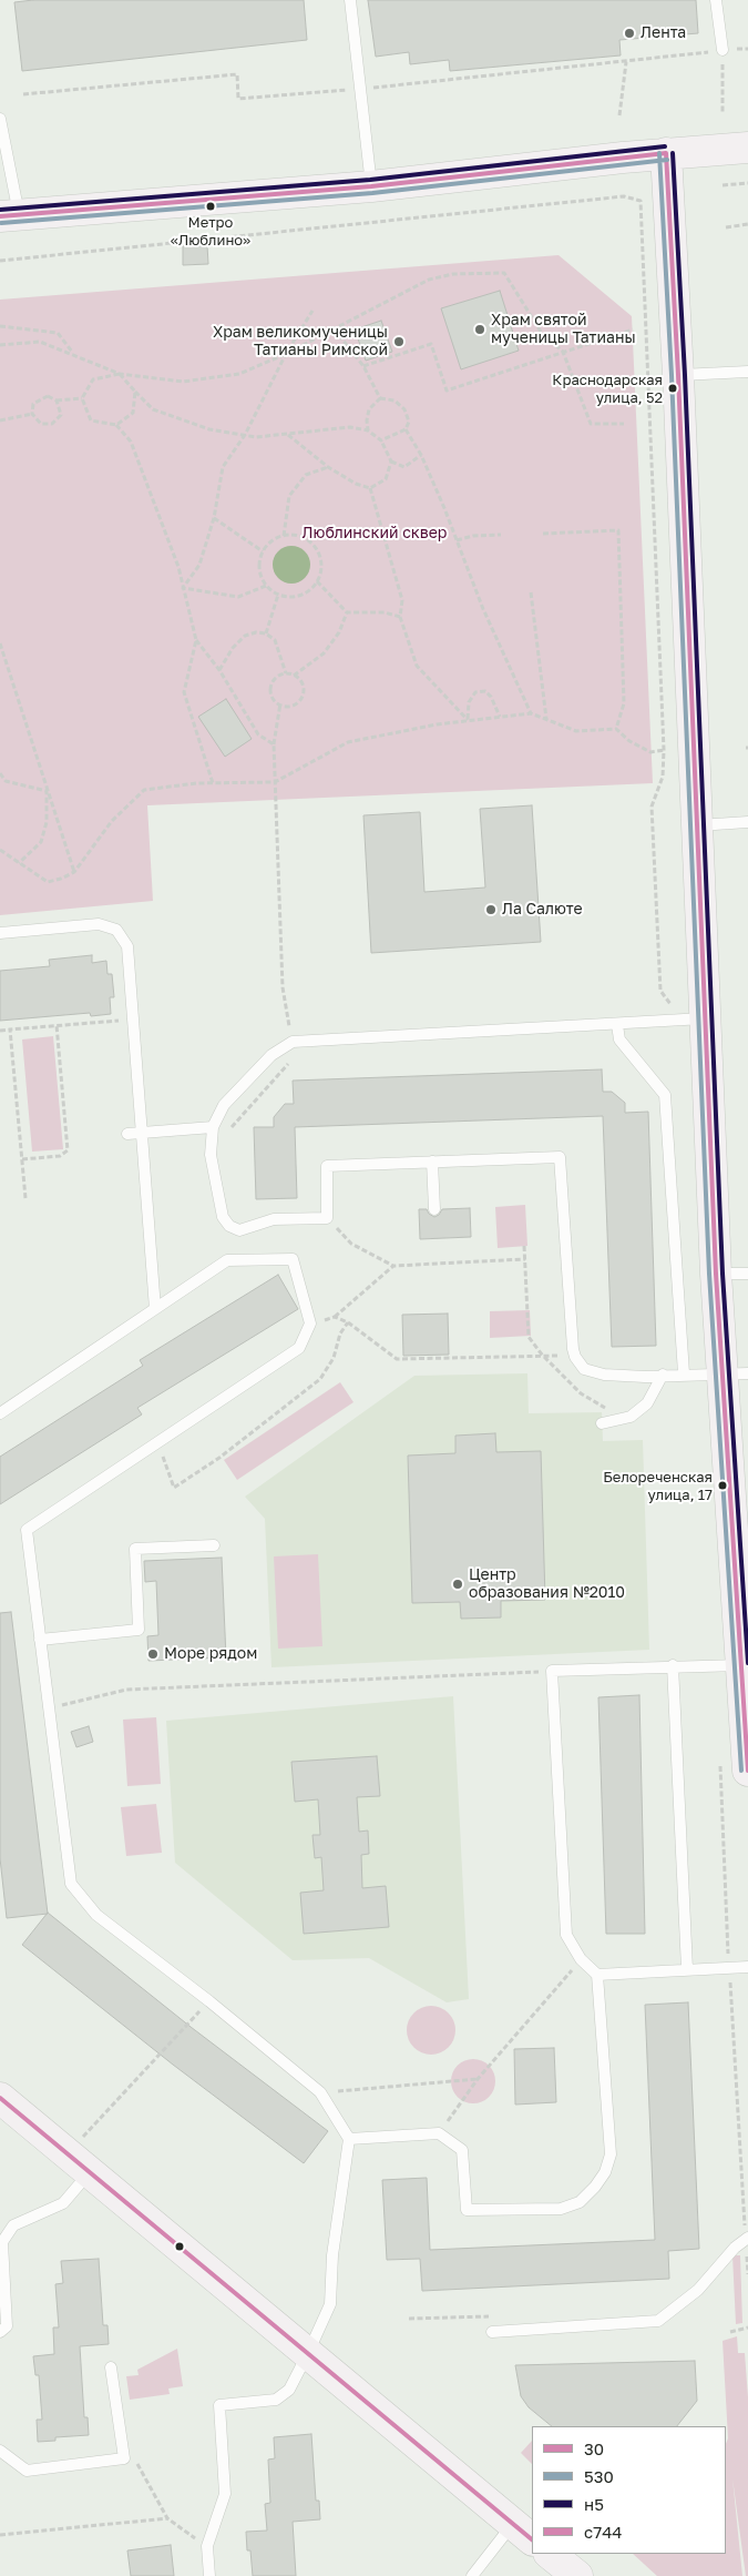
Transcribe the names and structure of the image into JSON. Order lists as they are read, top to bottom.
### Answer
{
  "parks": ["Люблинский сквер"],
  "places": [
    "Лента",
    "Метро «Люблино»",
    "Храм святой мученицы Татианы",
    "Храм великомученицы Татианы Римской",
    "Краснодарская улица, 52",
    "Ла Салюте",
    "Белореченская улица, 17",
    "Центр образования №2010",
    "Море рядом"
  ],
  "lines": [
    "transit line н5",
    "transit line 30",
    "transit line 530",
    "transit line с744"
  ],
  "legend": [
    "30",
    "530",
    "н5",
    "с744"
  ]
}
